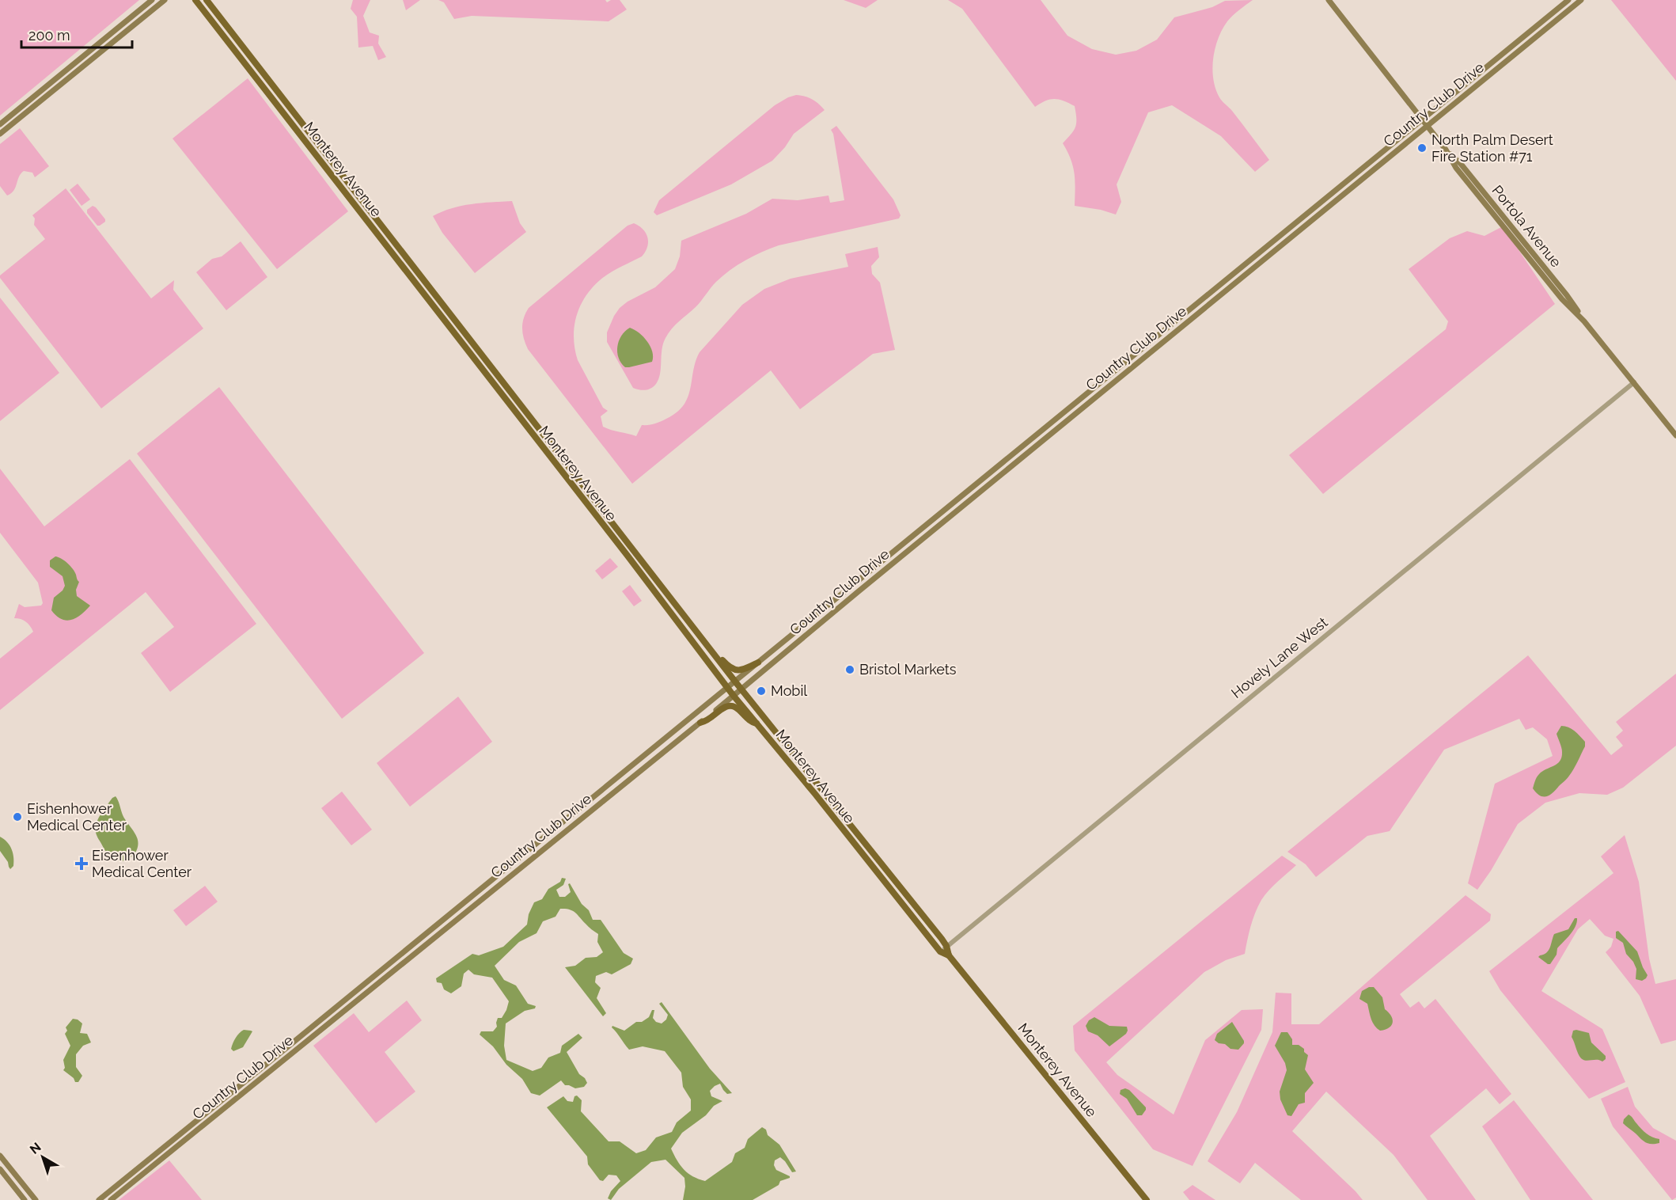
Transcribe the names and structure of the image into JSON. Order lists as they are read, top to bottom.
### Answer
{
  "streets": {
    "main road": ["Country Club Drive", "Monterey Avenue", "Portola Avenue"],
    "street": ["Hovely Lane West"]
  },
  "crossings": [
    ["Country Club Drive", "Monterey Avenue"],
    ["Country Club Drive", "Portola Avenue"],
    ["Monterey Avenue", "Hovely Lane West"],
    ["Portola Avenue", "Hovely Lane West"]
  ],
  "places": {
    "other": [
      "North Palm Desert Fire Station #71",
      "Bristol Markets",
      "Mobil",
      "Eishenhower Medical Center"
    ],
    "health": ["Eisenhower Medical Center"]
  },
  "scale_bar": "200 m",
  "north": "top left"
}
